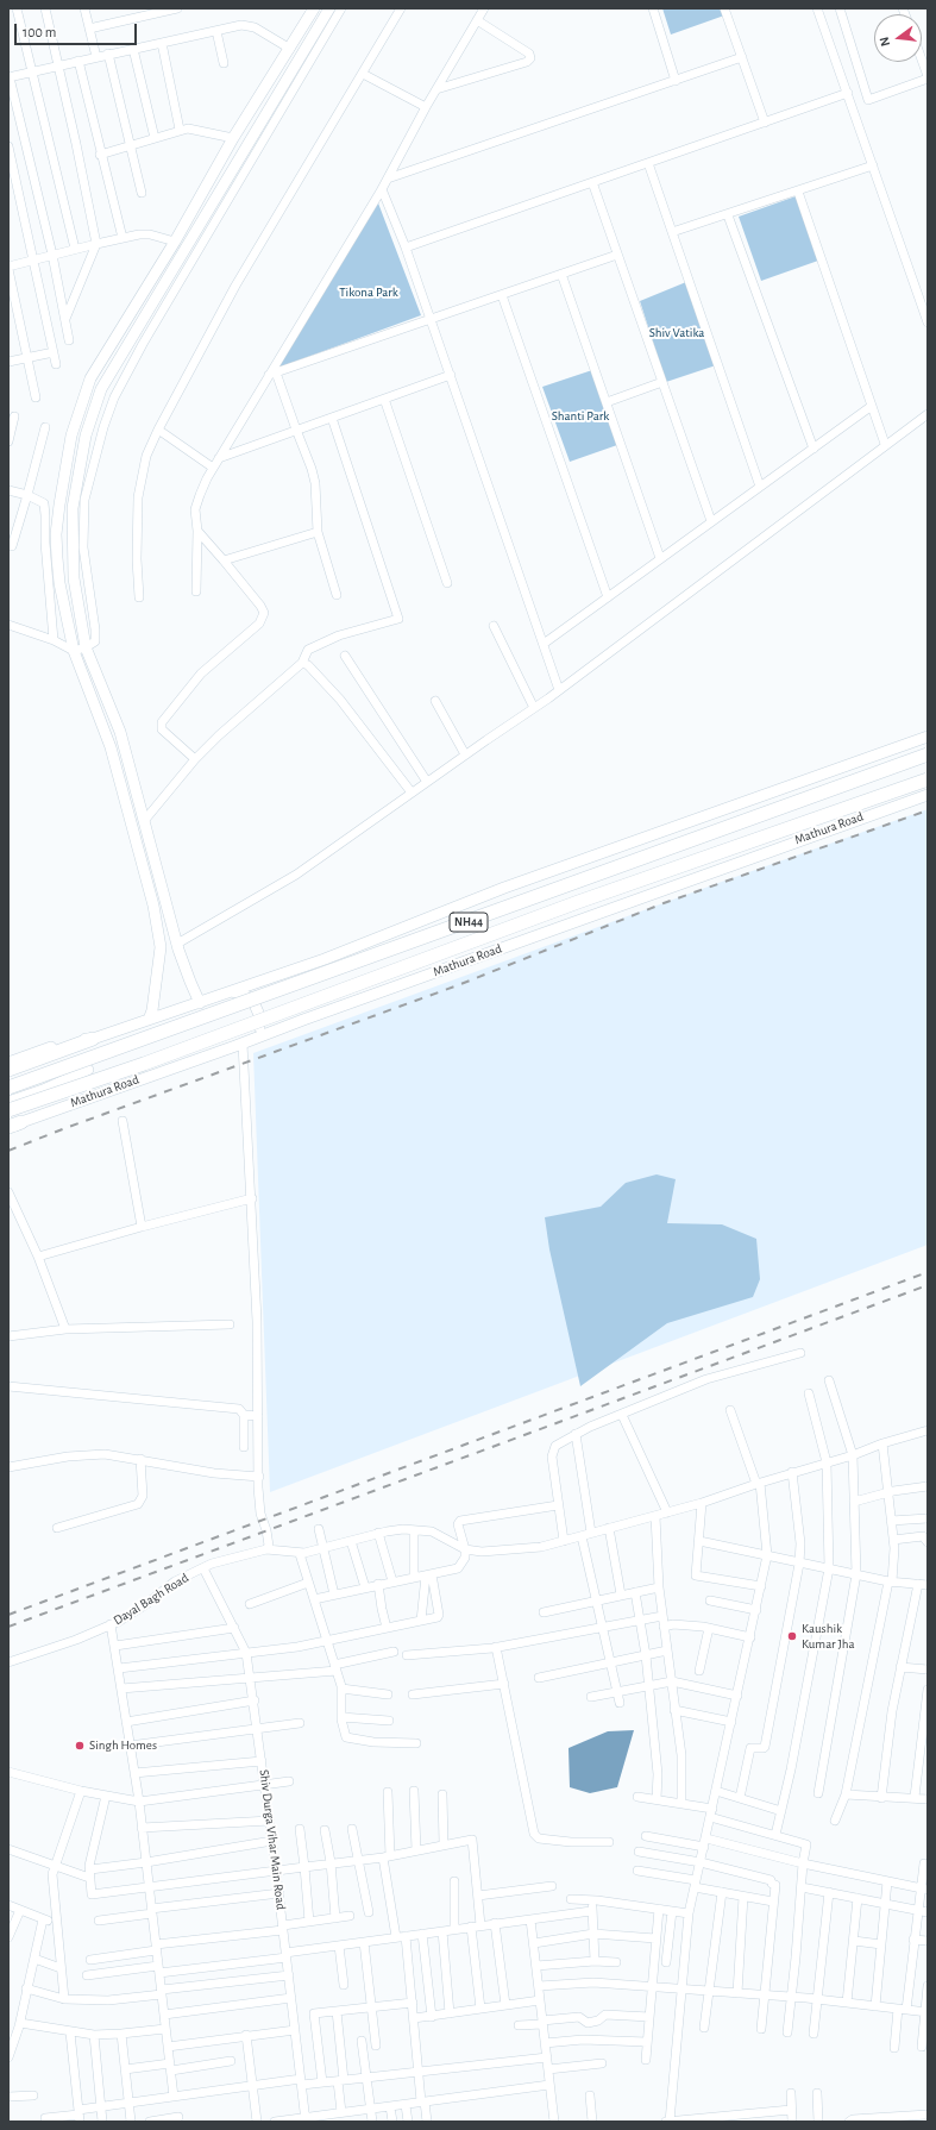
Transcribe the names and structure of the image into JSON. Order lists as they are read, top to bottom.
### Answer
{
  "streets": {
    "highway": ["Mathura Road", "NH44"],
    "street": ["Dayal Bagh Road", "Shiv Durga Vihar Main Road"]
  },
  "crossings": [
    ["Dayal Bagh Road", "Shiv Durga Vihar Main Road"]
  ],
  "parks": ["Tikona Park", "Shiv Vatika", "Shanti Park"],
  "places": ["Kaushik Kumar Jha", "Singh Homes"],
  "scale_bar": "100 m",
  "north": "left"
}
